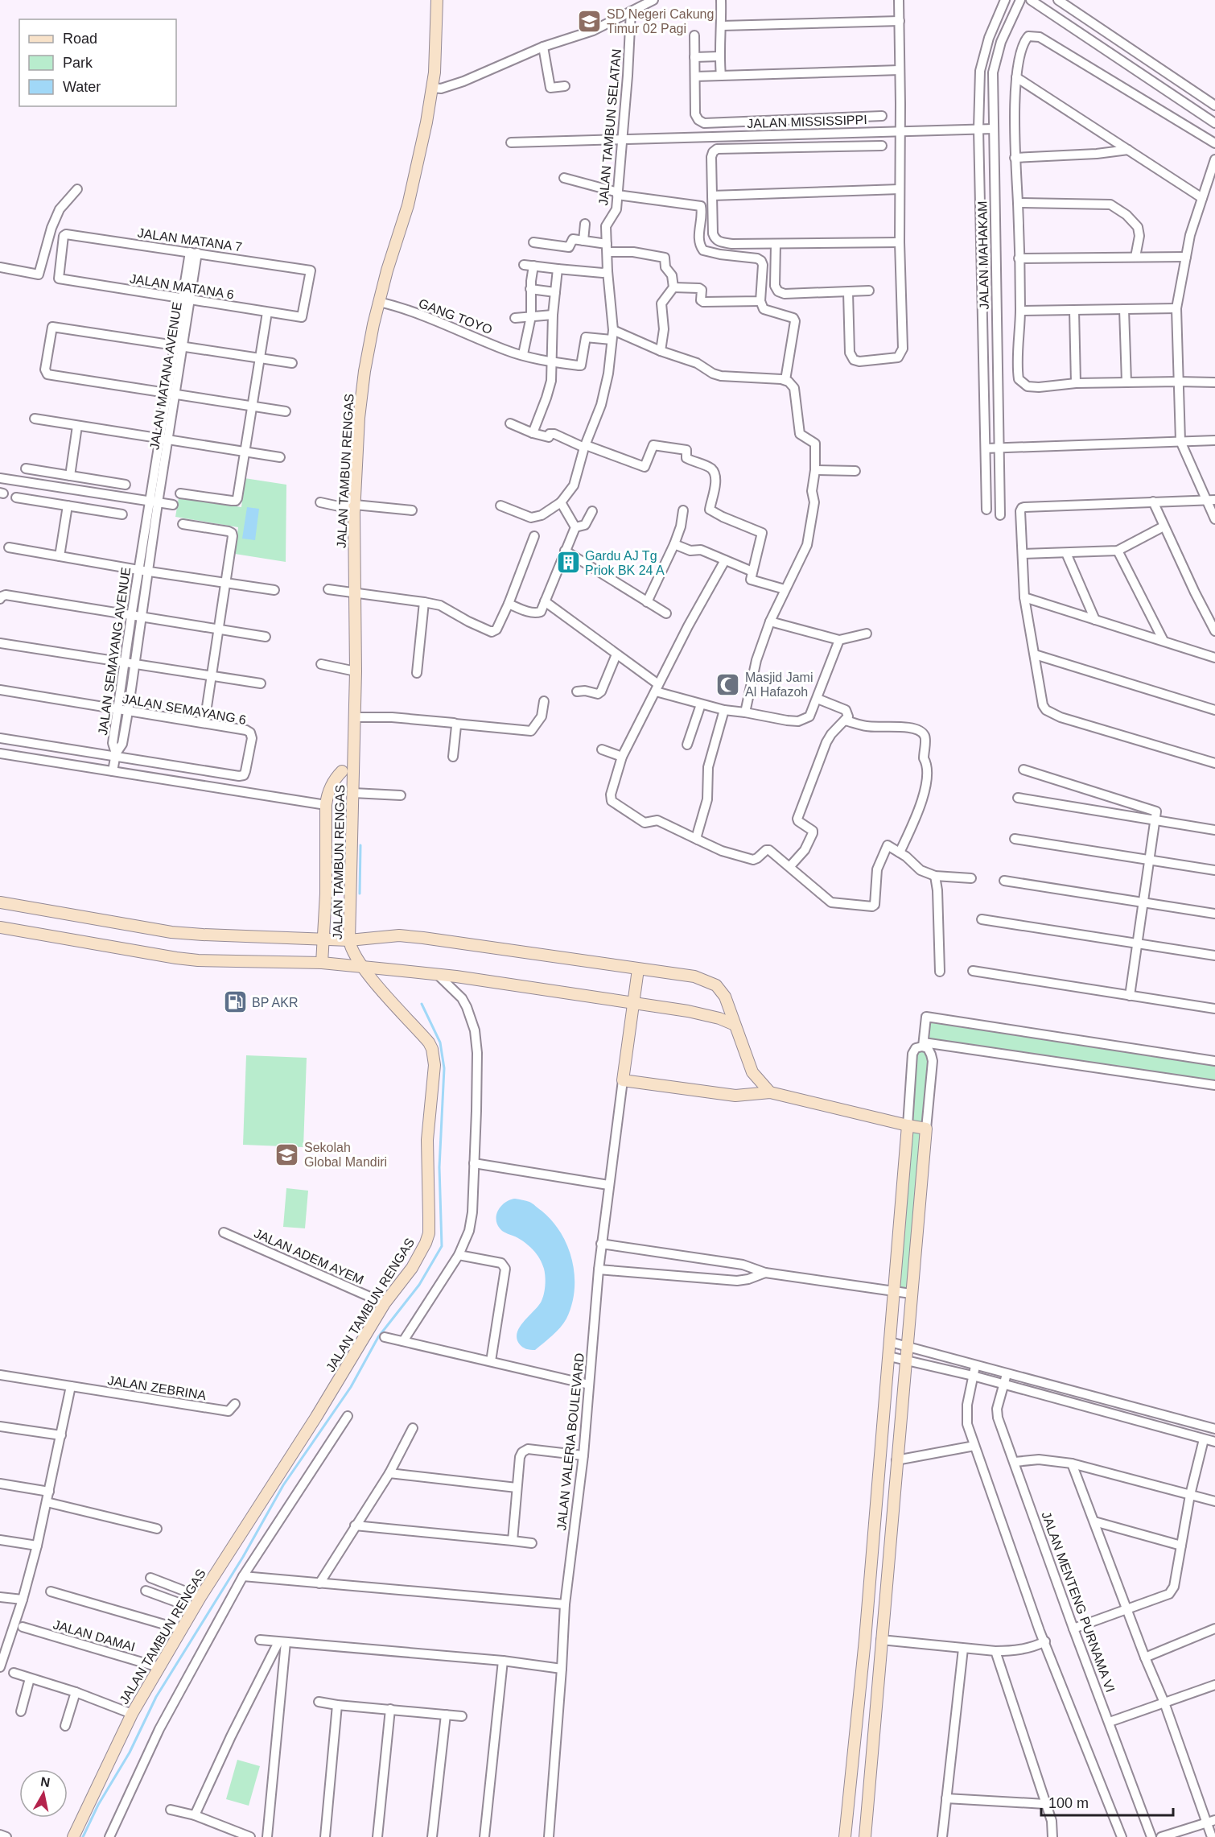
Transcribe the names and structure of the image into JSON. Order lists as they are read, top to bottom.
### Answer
{
  "streets": {
    "street": [
      "JALAN MISSISSIPPI",
      "JALAN TAMBUN SELATAN",
      "JALAN MATANA 7",
      "JALAN MAHAKAM",
      "JALAN MATANA 6",
      "GANG TOYO",
      "JALAN MATANA AVENUE",
      "JALAN TAMBUN RENGAS",
      "JALAN SEMAYANG AVENUE",
      "JALAN SEMAYANG 6",
      "JALAN ADEM AYEM",
      "JALAN ZEBRINA",
      "JALAN VALERIA BOULEVARD",
      "JALAN MENTENG PURNAMA VI",
      "JALAN DAMAI"
    ]
  },
  "crossings": [
    ["JALAN MISSISSIPPI", "JALAN TAMBUN SELATAN"],
    ["JALAN MISSISSIPPI", "JALAN MAHAKAM"],
    ["JALAN TAMBUN SELATAN", "GANG TOYO"],
    ["JALAN MATANA 7", "JALAN MATANA 6"],
    ["JALAN MATANA 7", "JALAN MATANA AVENUE"],
    ["JALAN MATANA 6", "JALAN MATANA AVENUE"],
    ["GANG TOYO", "JALAN TAMBUN RENGAS"],
    ["JALAN MATANA AVENUE", "JALAN SEMAYANG AVENUE"],
    ["JALAN TAMBUN RENGAS", "JALAN ADEM AYEM"],
    ["JALAN TAMBUN RENGAS", "JALAN DAMAI"],
    ["JALAN SEMAYANG AVENUE", "JALAN SEMAYANG 6"]
  ],
  "places": {
    "school or university": ["SD Negeri Cakung Timur 02 Pagi", "Sekolah Global Mandiri"],
    "building": ["Gardu AJ Tg Priok BK 24 A"],
    "mosque": ["Masjid Jami Al Hafazoh"],
    "fuel station": ["BP AKR"]
  },
  "legend": ["Road", "Park", "Water"],
  "scale_bar": "100 m",
  "north": "top"
}
